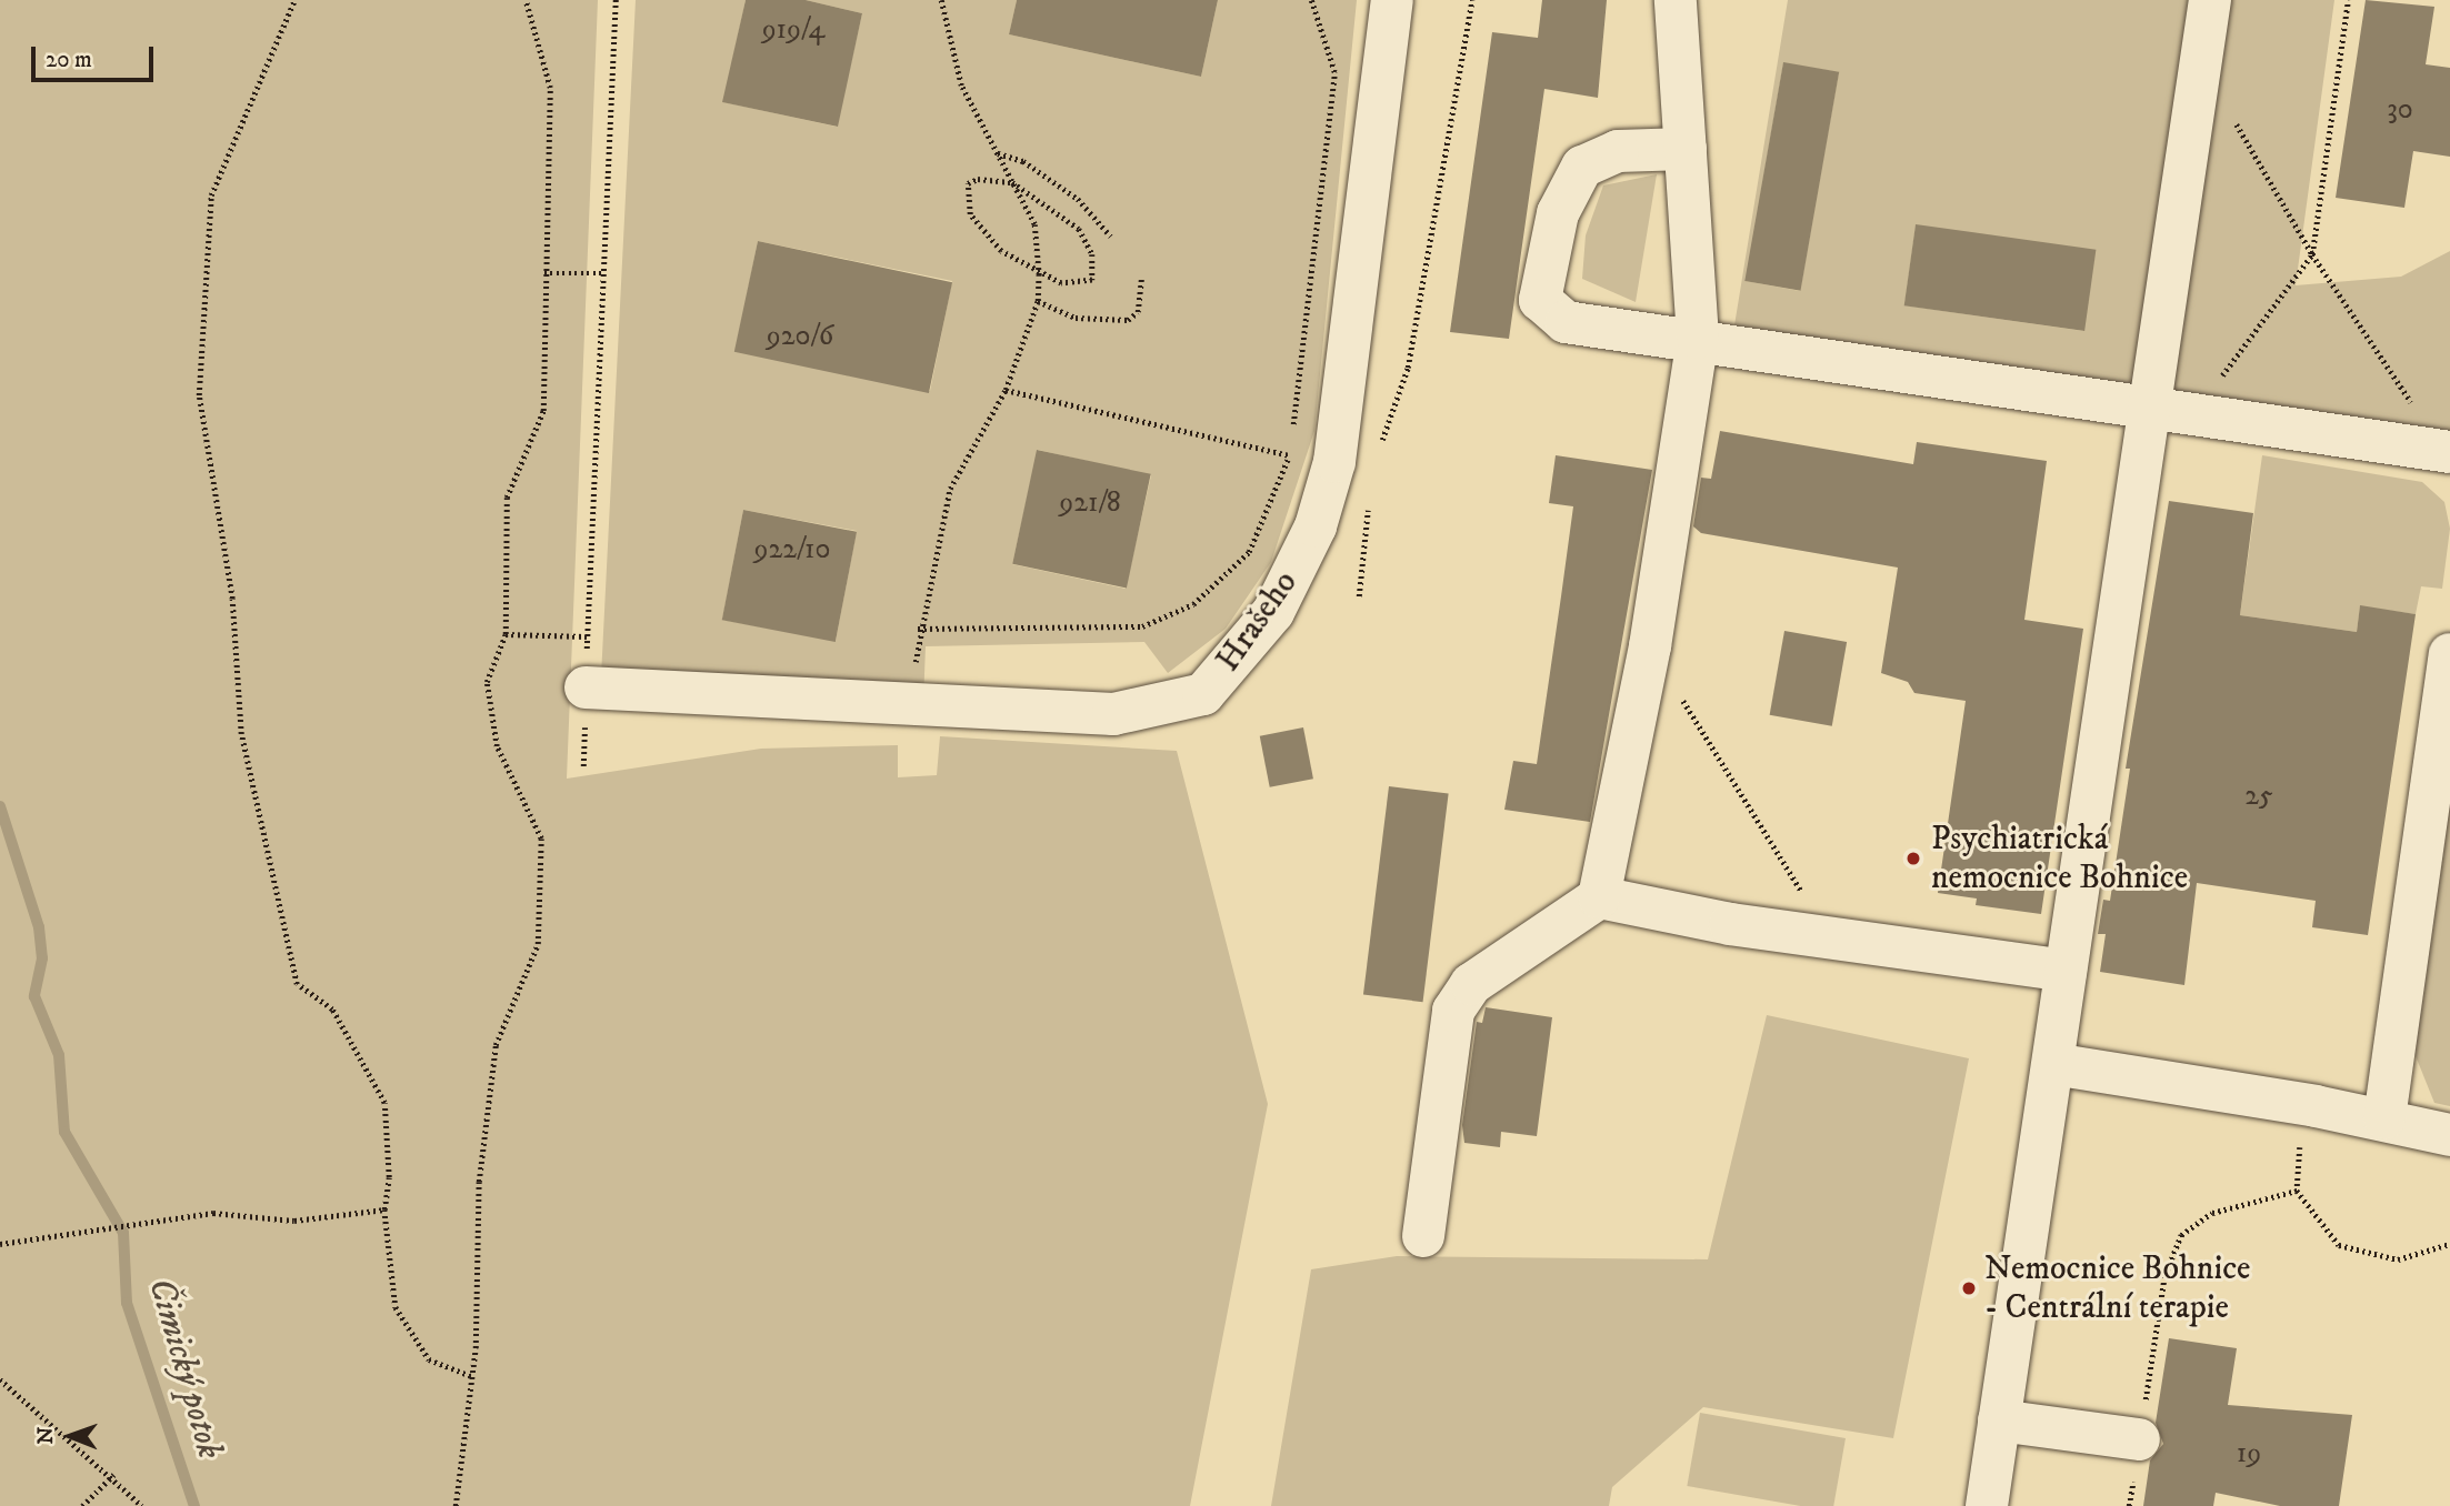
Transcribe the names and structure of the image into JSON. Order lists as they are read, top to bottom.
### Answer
{
  "streets": {
    "street": ["Hrašeho"]
  },
  "water": ["Čimický potok"],
  "places": ["Psychiatrická nemocnice Bohnice", "Nemocnice Bohnice - Centrální terapie"],
  "house_numbers": [
    "919/4",
    "30",
    "920/6",
    "921/8",
    "922/10",
    "25",
    "19"
  ],
  "scale_bar": "20 m",
  "north": "left"
}
